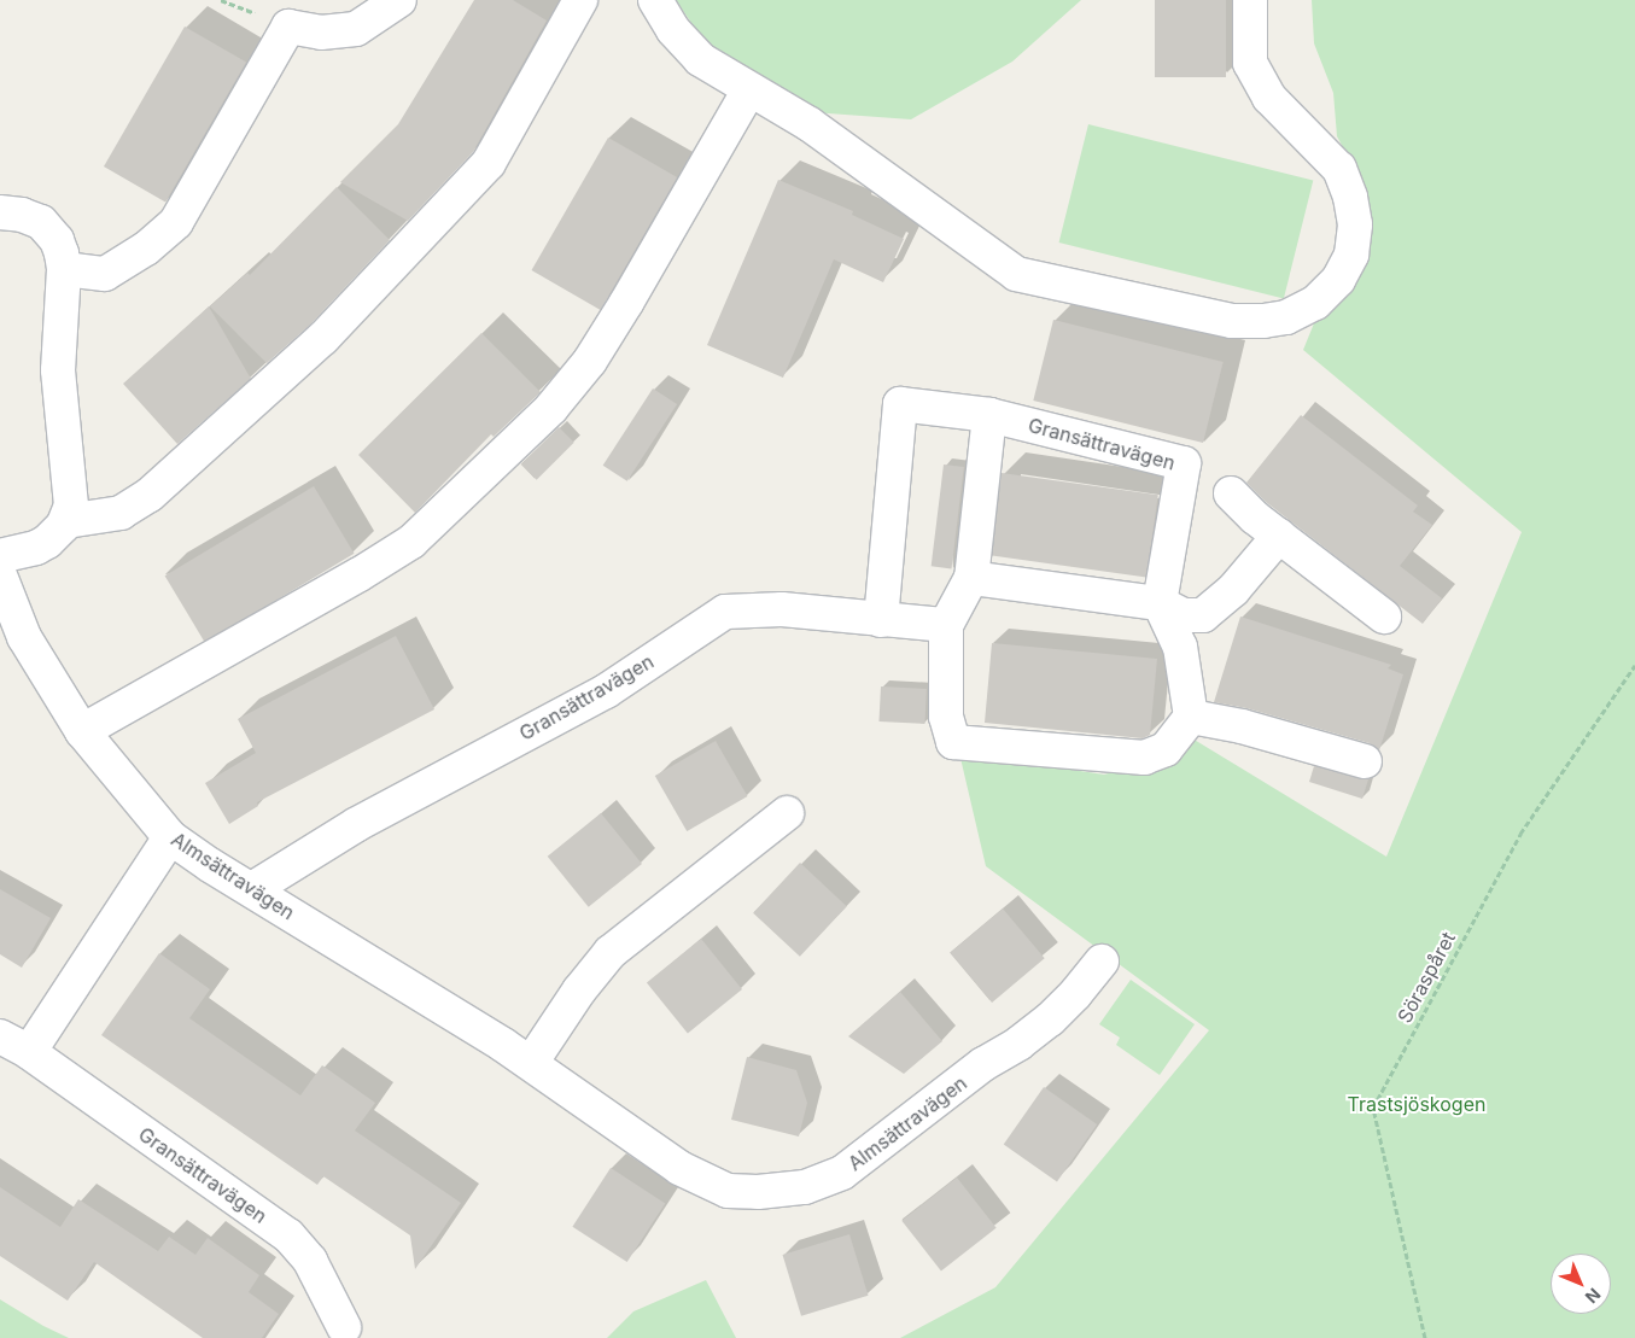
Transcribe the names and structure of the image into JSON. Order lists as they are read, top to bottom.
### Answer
{
  "streets": {
    "street": ["Gransättravägen", "Almsättravägen"],
    "path": ["Söraspåret"]
  },
  "crossings": [
    ["Gransättravägen", "Almsättravägen"]
  ],
  "parks": ["Trastsjöskogen"],
  "north": "bottom right"
}
